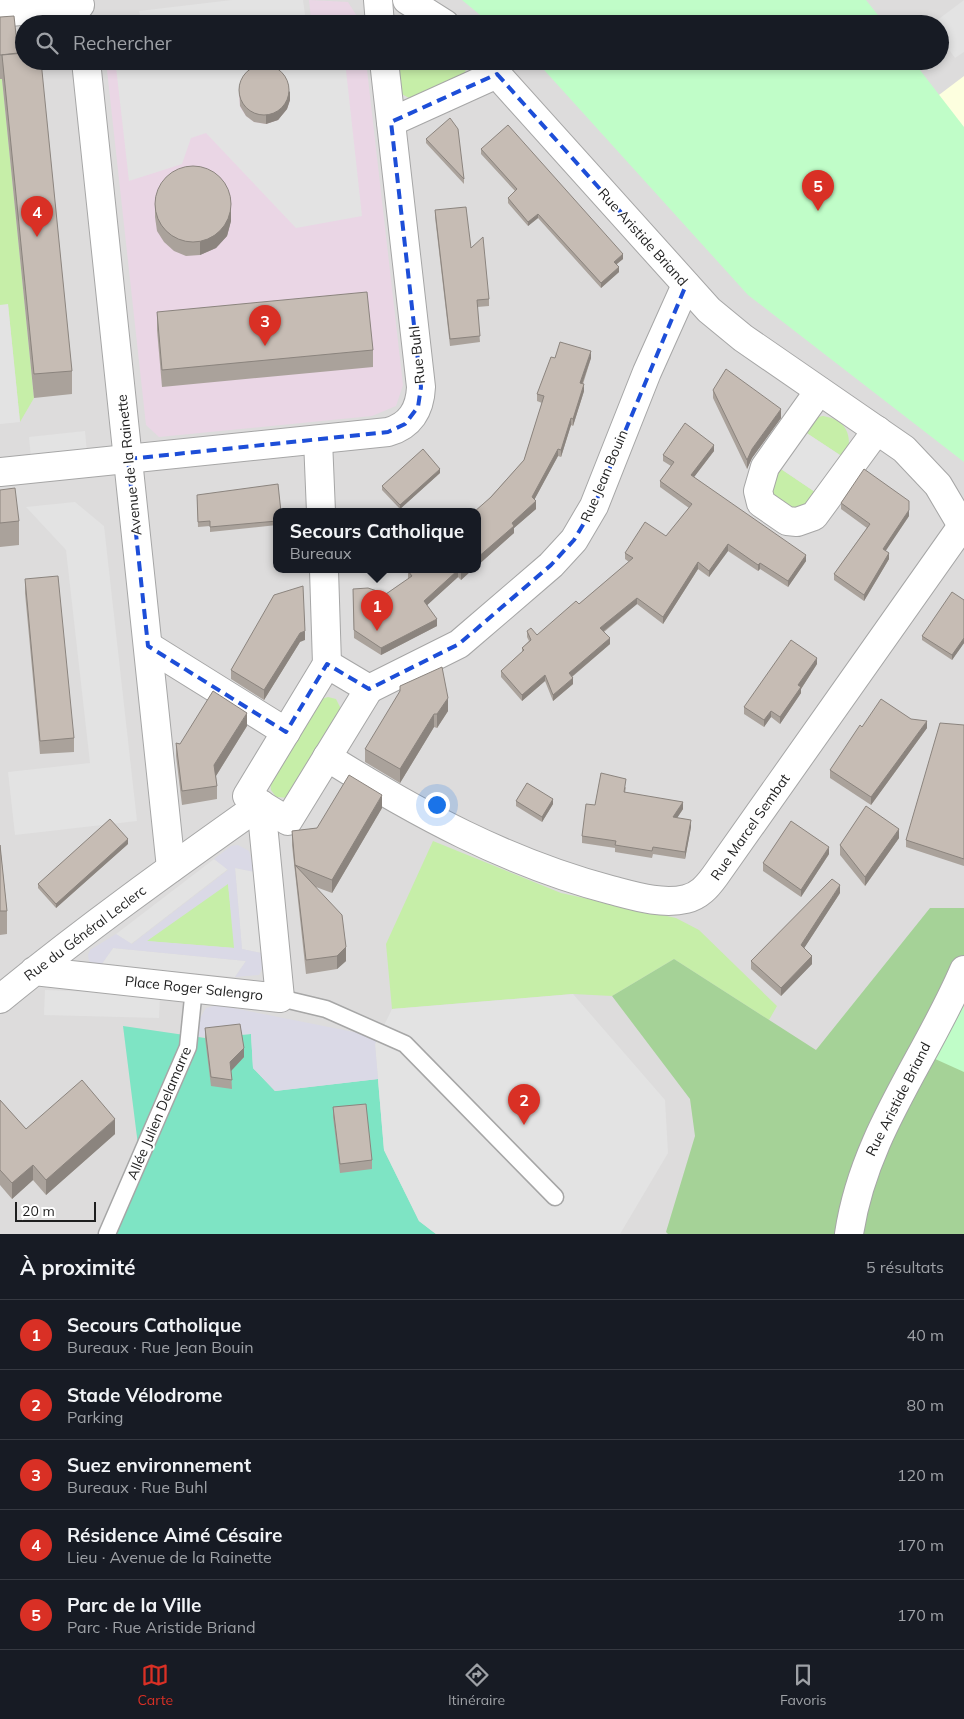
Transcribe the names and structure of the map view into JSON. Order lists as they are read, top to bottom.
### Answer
{
  "streets": {
    "street": [
      "Rue Aristide Briand",
      "Rue Buhl",
      "Avenue de la Rainette",
      "Rue Jean Bouin",
      "Rue Marcel Sembat",
      "Rue du Général Leclerc",
      "Place Roger Salengro"
    ],
    "lane": ["Allée Julien Delamarre"]
  },
  "crossings": [
    ["Rue Aristide Briand", "Rue Jean Bouin"],
    ["Rue Aristide Briand", "Rue Marcel Sembat"],
    ["Rue Buhl", "Avenue de la Rainette"],
    ["Avenue de la Rainette", "Rue du Général Leclerc"],
    ["Rue Jean Bouin", "Place Roger Salengro"],
    ["Rue Marcel Sembat", "Place Roger Salengro"],
    ["Rue du Général Leclerc", "Place Roger Salengro"],
    ["Place Roger Salengro", "Allée Julien Delamarre"]
  ],
  "scale_bar": "20 m",
  "page": {
    "search": "Rechercher",
    "pins": [
      "5",
      "4",
      "3",
      "1",
      "2"
    ],
    "popup": ["Secours Catholique", "Bureaux"],
    "scale": "20 m",
    "heading": ["À proximité", "5 résultats"],
    "list": [
      {
        "mark": "1",
        "name": "Secours Catholique",
        "note": "Bureaux · Rue Jean Bouin",
        "value": "40 m"
      },
      {
        "mark": "2",
        "name": "Stade Vélodrome",
        "note": "Parking",
        "value": "80 m"
      },
      {
        "mark": "3",
        "name": "Suez environnement",
        "note": "Bureaux · Rue Buhl",
        "value": "120 m"
      },
      {
        "mark": "4",
        "name": "Résidence Aimé Césaire",
        "note": "Lieu · Avenue de la Rainette",
        "value": "170 m"
      },
      {
        "mark": "5",
        "name": "Parc de la Ville",
        "note": "Parc · Rue Aristide Briand",
        "value": "170 m"
      }
    ],
    "nav": ["Carte", "Itinéraire", "Favoris"]
  }
}
